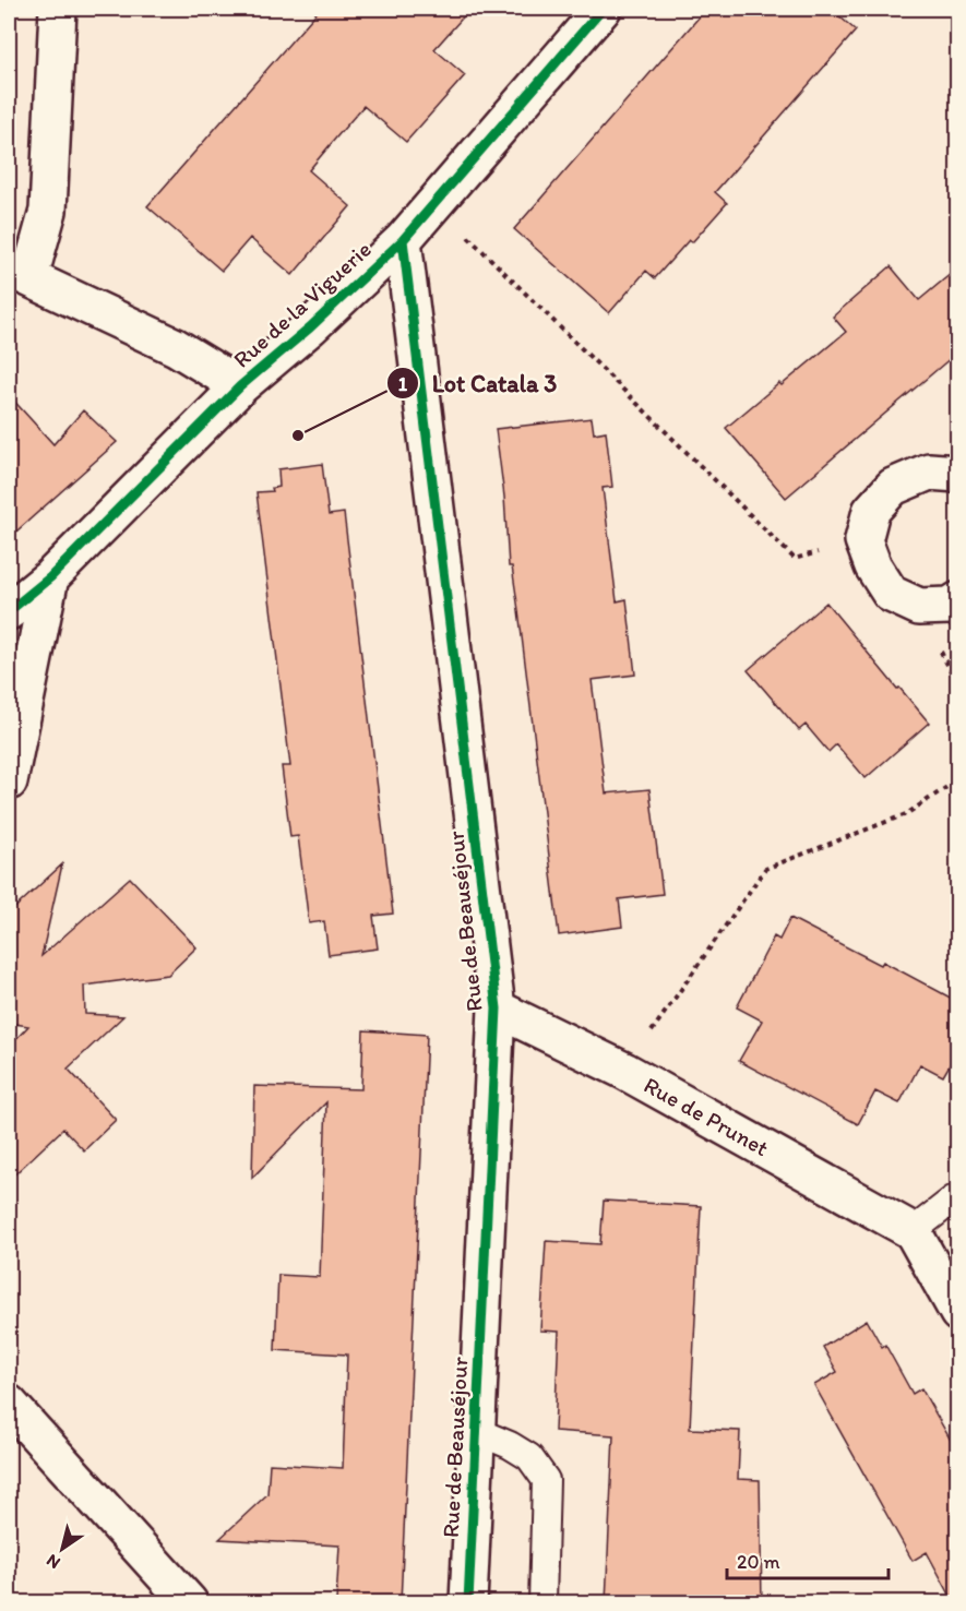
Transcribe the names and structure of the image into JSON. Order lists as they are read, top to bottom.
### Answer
{
  "streets": {
    "street": ["Rue de la Viguerie", "Rue de Beauséjour", "Rue de Prunet"]
  },
  "crossings": [
    ["Rue de la Viguerie", "Rue de Beauséjour"],
    ["Rue de Beauséjour", "Rue de Prunet"]
  ],
  "places": ["Lot Catala 3"],
  "scale_bar": "20 m",
  "north": "bottom left"
}
